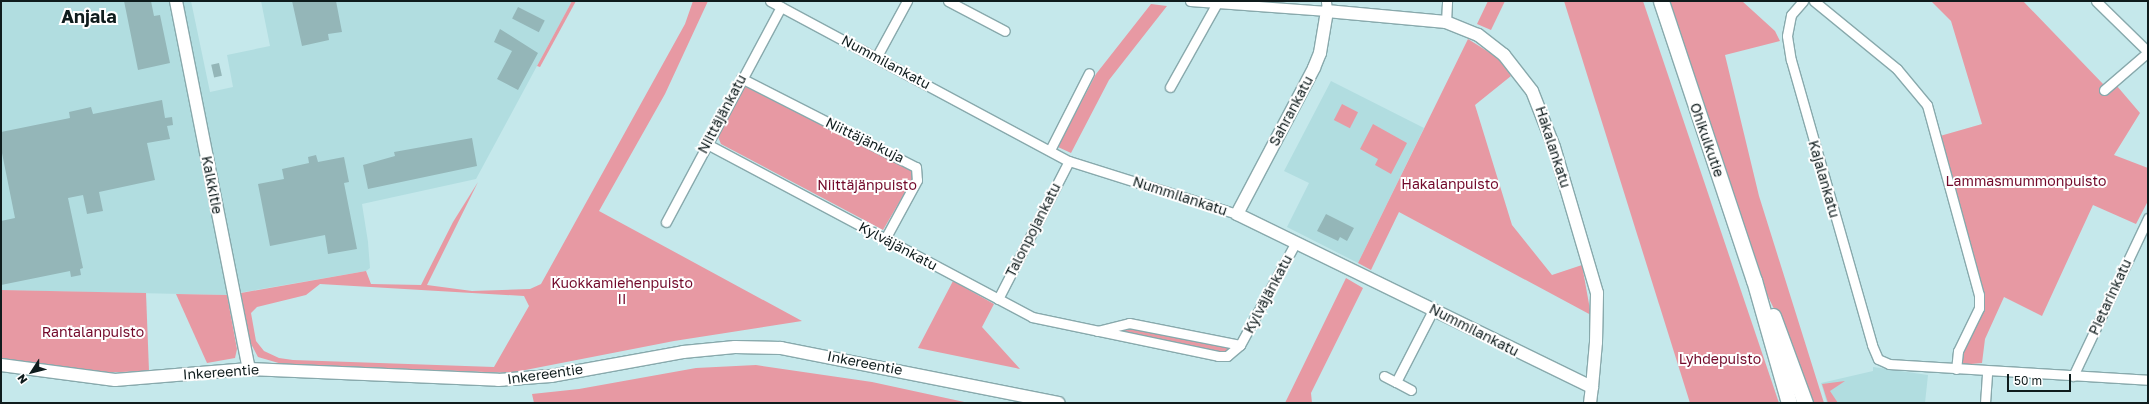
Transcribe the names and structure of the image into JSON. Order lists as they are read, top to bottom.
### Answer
{
  "streets": {
    "main road": ["Ohikulkutie"],
    "street": [
      "Nummilankatu",
      "Sahrankatu",
      "Niittäjänkatu",
      "Niittäjänkuja",
      "Hakalankatu",
      "Kajalankatu",
      "Kalkkitie",
      "Talonpojankatu",
      "Kylväjänkatu",
      "Pietarinkatu",
      "Inkereentie"
    ]
  },
  "crossings": [
    ["Nummilankatu", "Sahrankatu"],
    ["Nummilankatu", "Niittäjänkatu"],
    ["Nummilankatu", "Hakalankatu"],
    ["Nummilankatu", "Talonpojankatu"],
    ["Nummilankatu", "Kylväjänkatu"],
    ["Sahrankatu", "Hakalankatu"],
    ["Niittäjänkatu", "Niittäjänkuja"],
    ["Niittäjänkatu", "Kylväjänkatu"],
    ["Niittäjänkuja", "Kylväjänkatu"],
    ["Kalkkitie", "Inkereentie"],
    ["Talonpojankatu", "Kylväjänkatu"]
  ],
  "districts": ["Anjala"],
  "parks": [
    "Lammasmummonpuisto",
    "Hakalanpuisto",
    "Niittäjänpuisto",
    "Kuokkamiehenpuisto II",
    "Rantalanpuisto",
    "Lyhdepuisto"
  ],
  "scale_bar": "50 m",
  "north": "bottom left"
}
